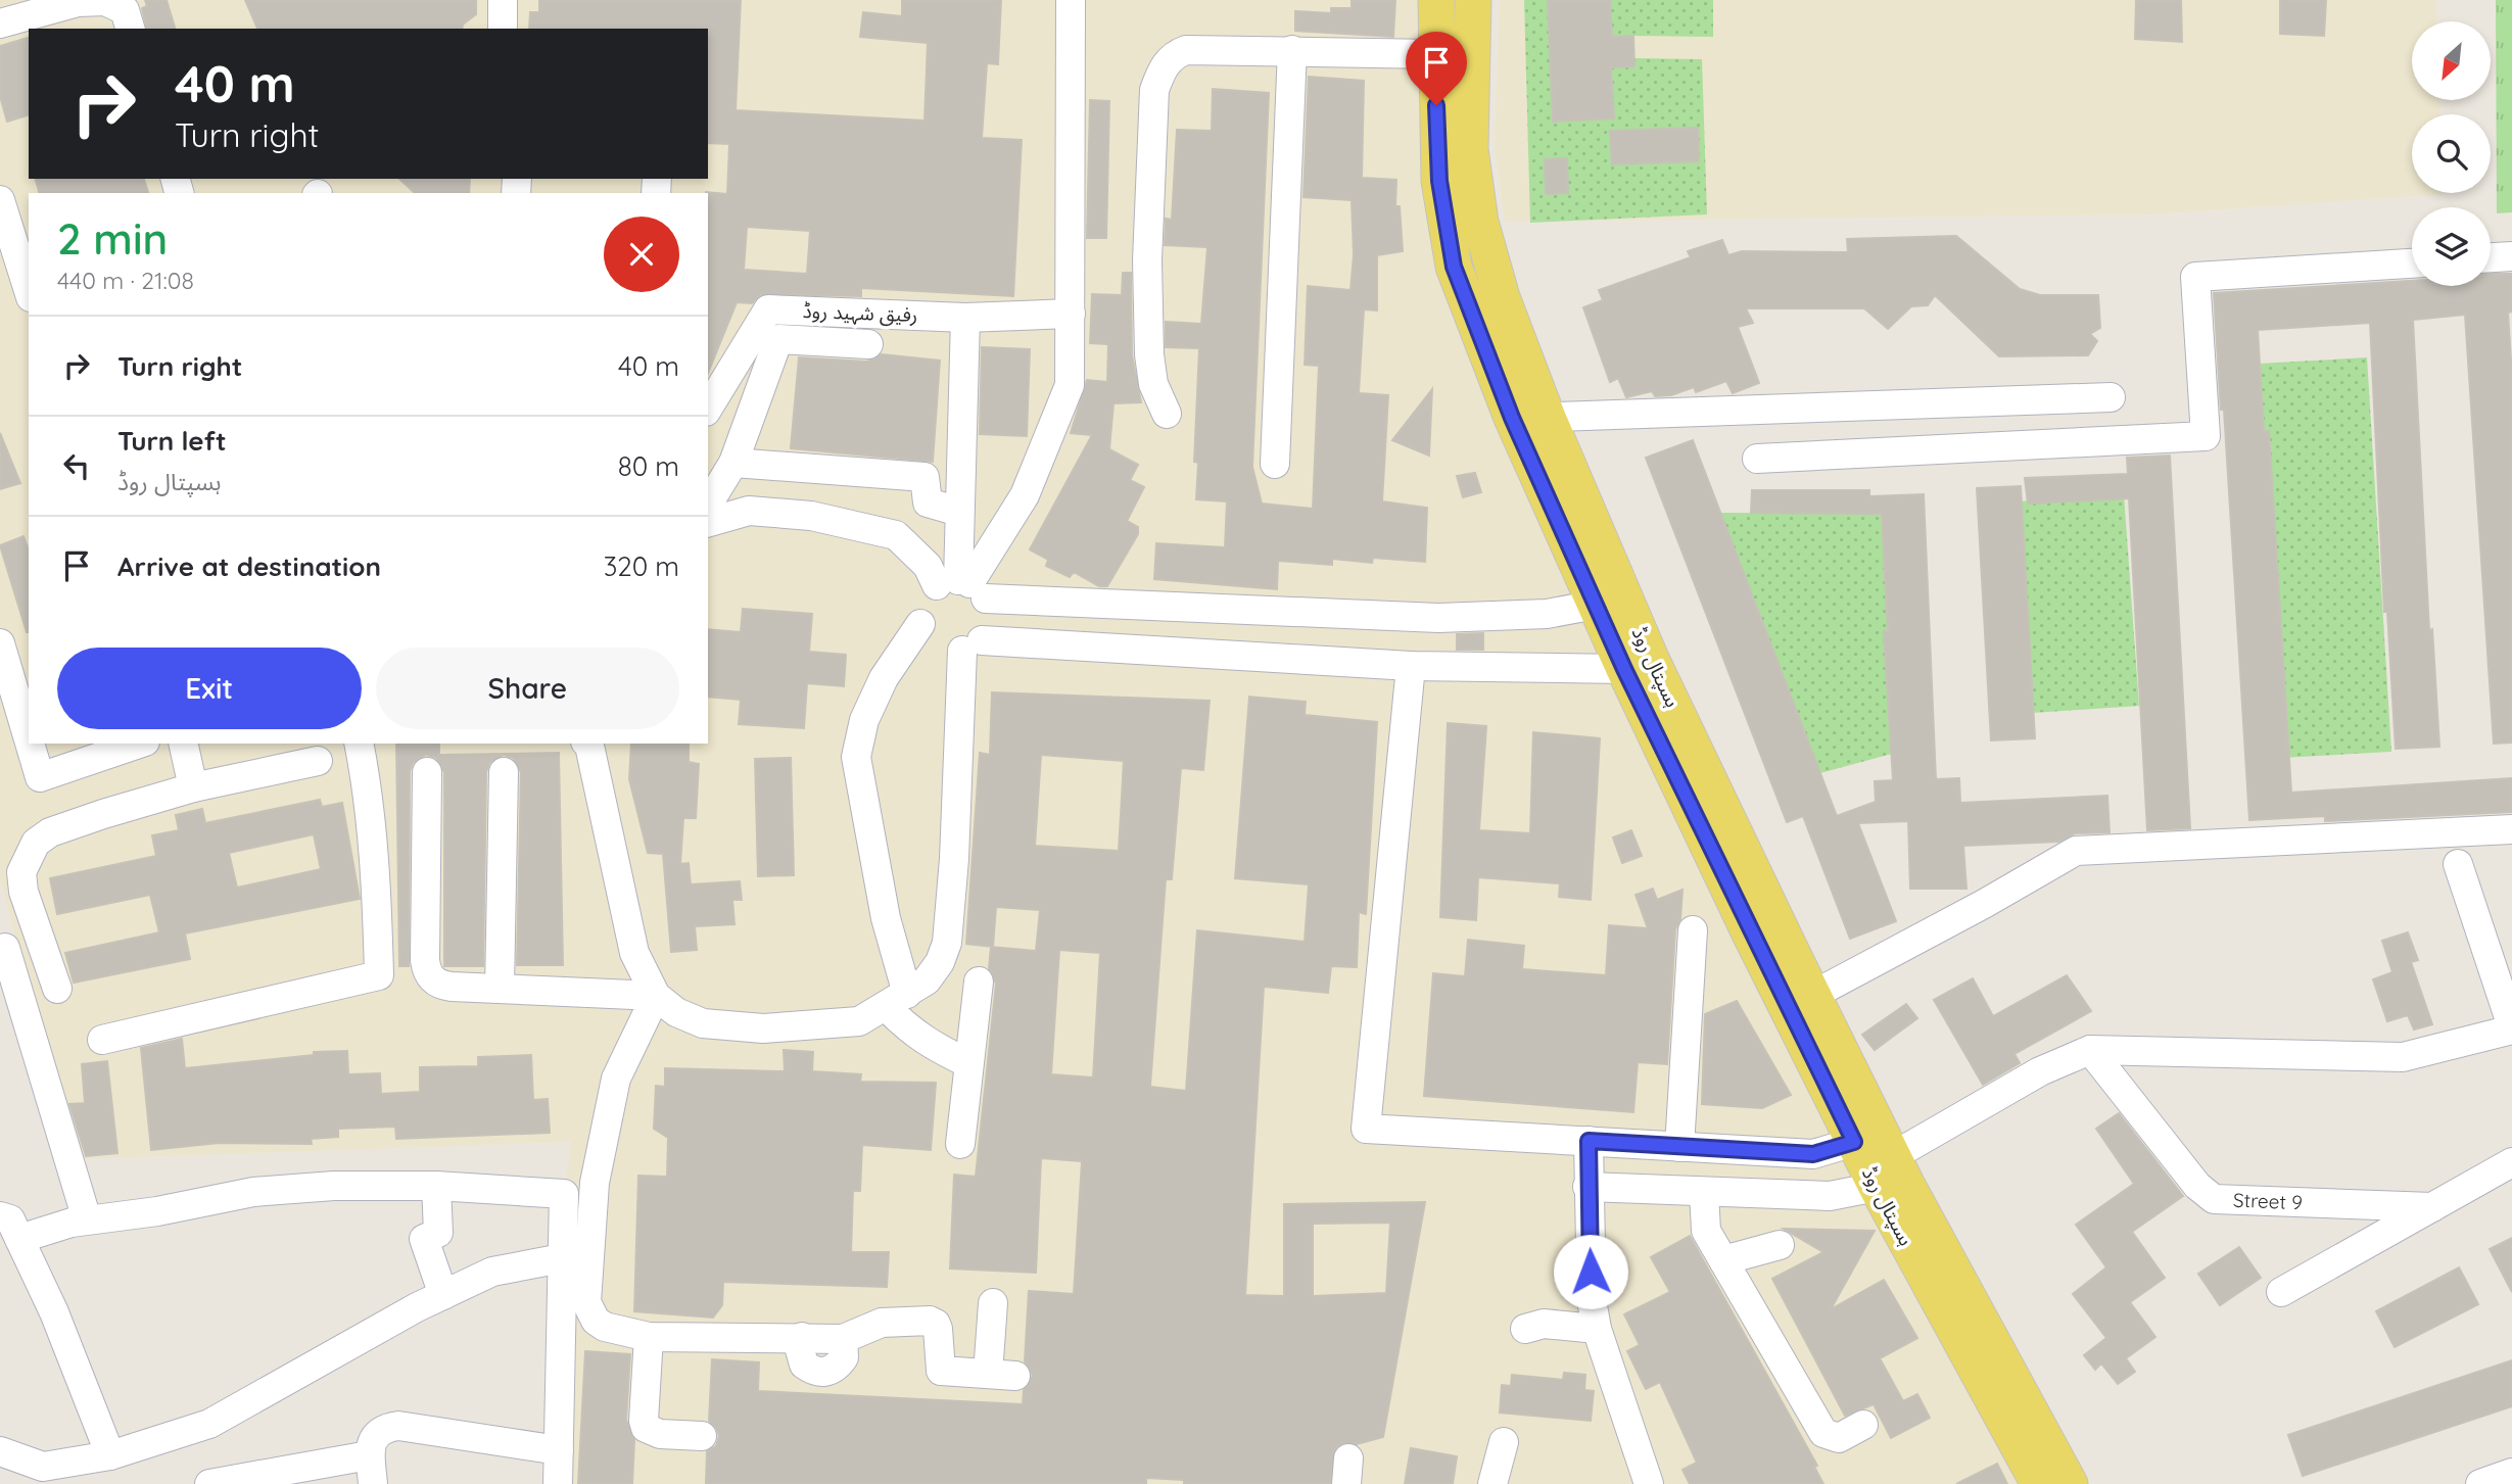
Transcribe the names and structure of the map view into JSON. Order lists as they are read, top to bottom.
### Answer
{
  "streets": {
    "main road": ["ہسپتال روڈ"],
    "street": ["رفیق شہید روڈ", "Street 9"]
  },
  "north": "bottom left",
  "page": {
    "turn": ["40 m", "Turn right"],
    "heading": ["2 min", "440 m · 21:08"],
    "list": [
      {
        "name": "Turn right",
        "value": "40 m"
      },
      {
        "name": "Turn left",
        "note": "ہسپتال روڈ",
        "value": "80 m"
      },
      {
        "name": "Arrive at destination",
        "value": "320 m"
      }
    ],
    "buttons": ["Exit", "Share"]
  }
}
